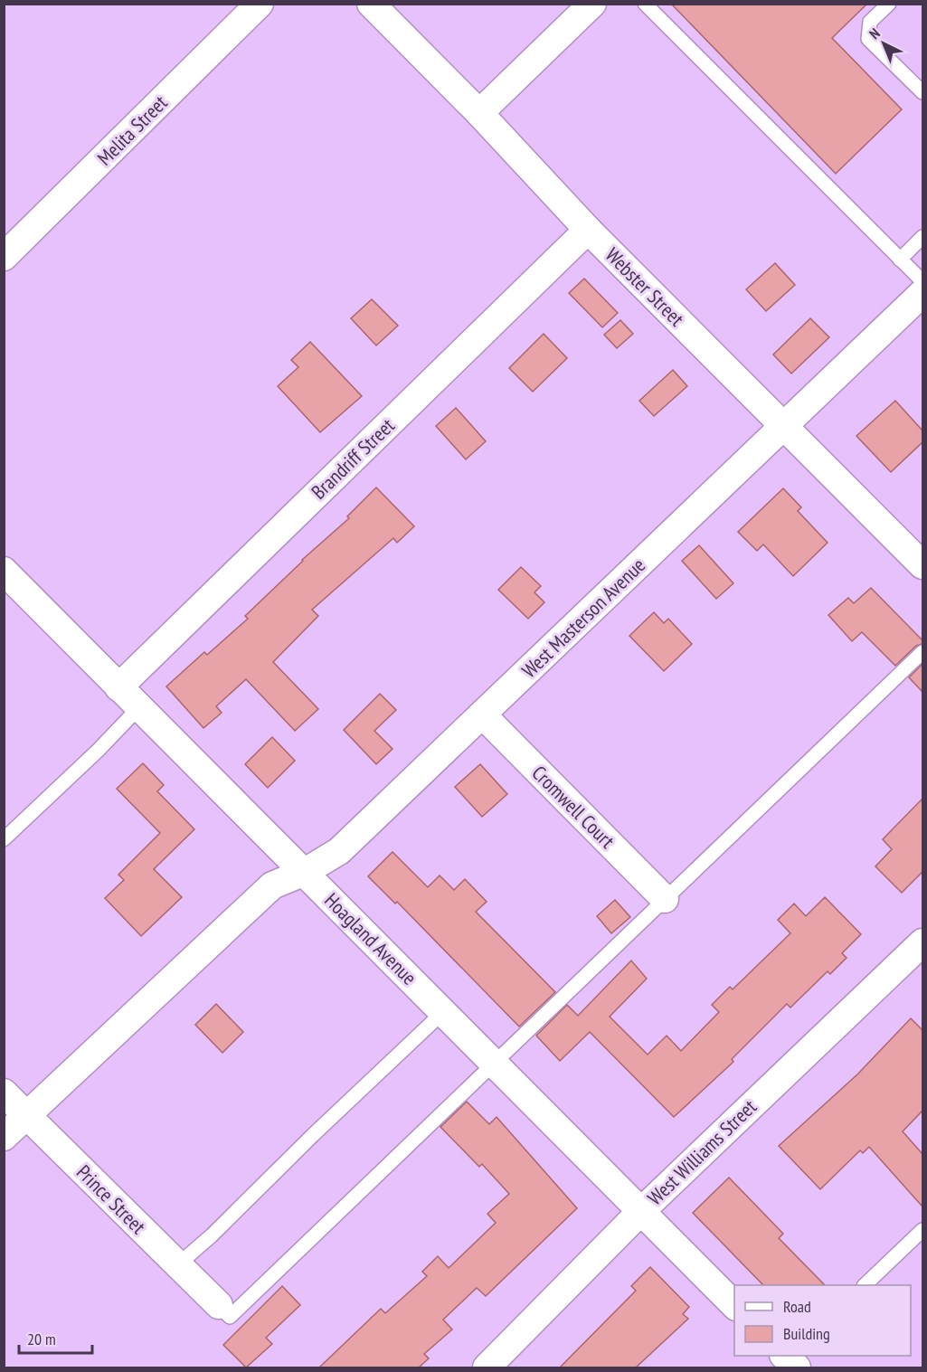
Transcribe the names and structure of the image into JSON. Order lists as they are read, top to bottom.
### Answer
{
  "streets": {
    "street": [
      "Melita Street",
      "Webster Street",
      "Brandriff Street",
      "West Masterson Avenue",
      "Cromwell Court",
      "Hoagland Avenue",
      "West Williams Street",
      "Prince Street"
    ]
  },
  "crossings": [
    ["Webster Street", "Brandriff Street"],
    ["Webster Street", "West Masterson Avenue"],
    ["Brandriff Street", "Hoagland Avenue"],
    ["West Masterson Avenue", "Cromwell Court"],
    ["West Masterson Avenue", "Hoagland Avenue"],
    ["West Masterson Avenue", "Prince Street"],
    ["Hoagland Avenue", "West Williams Street"]
  ],
  "legend": ["Road", "Building"],
  "scale_bar": "20 m",
  "north": "top left"
}
